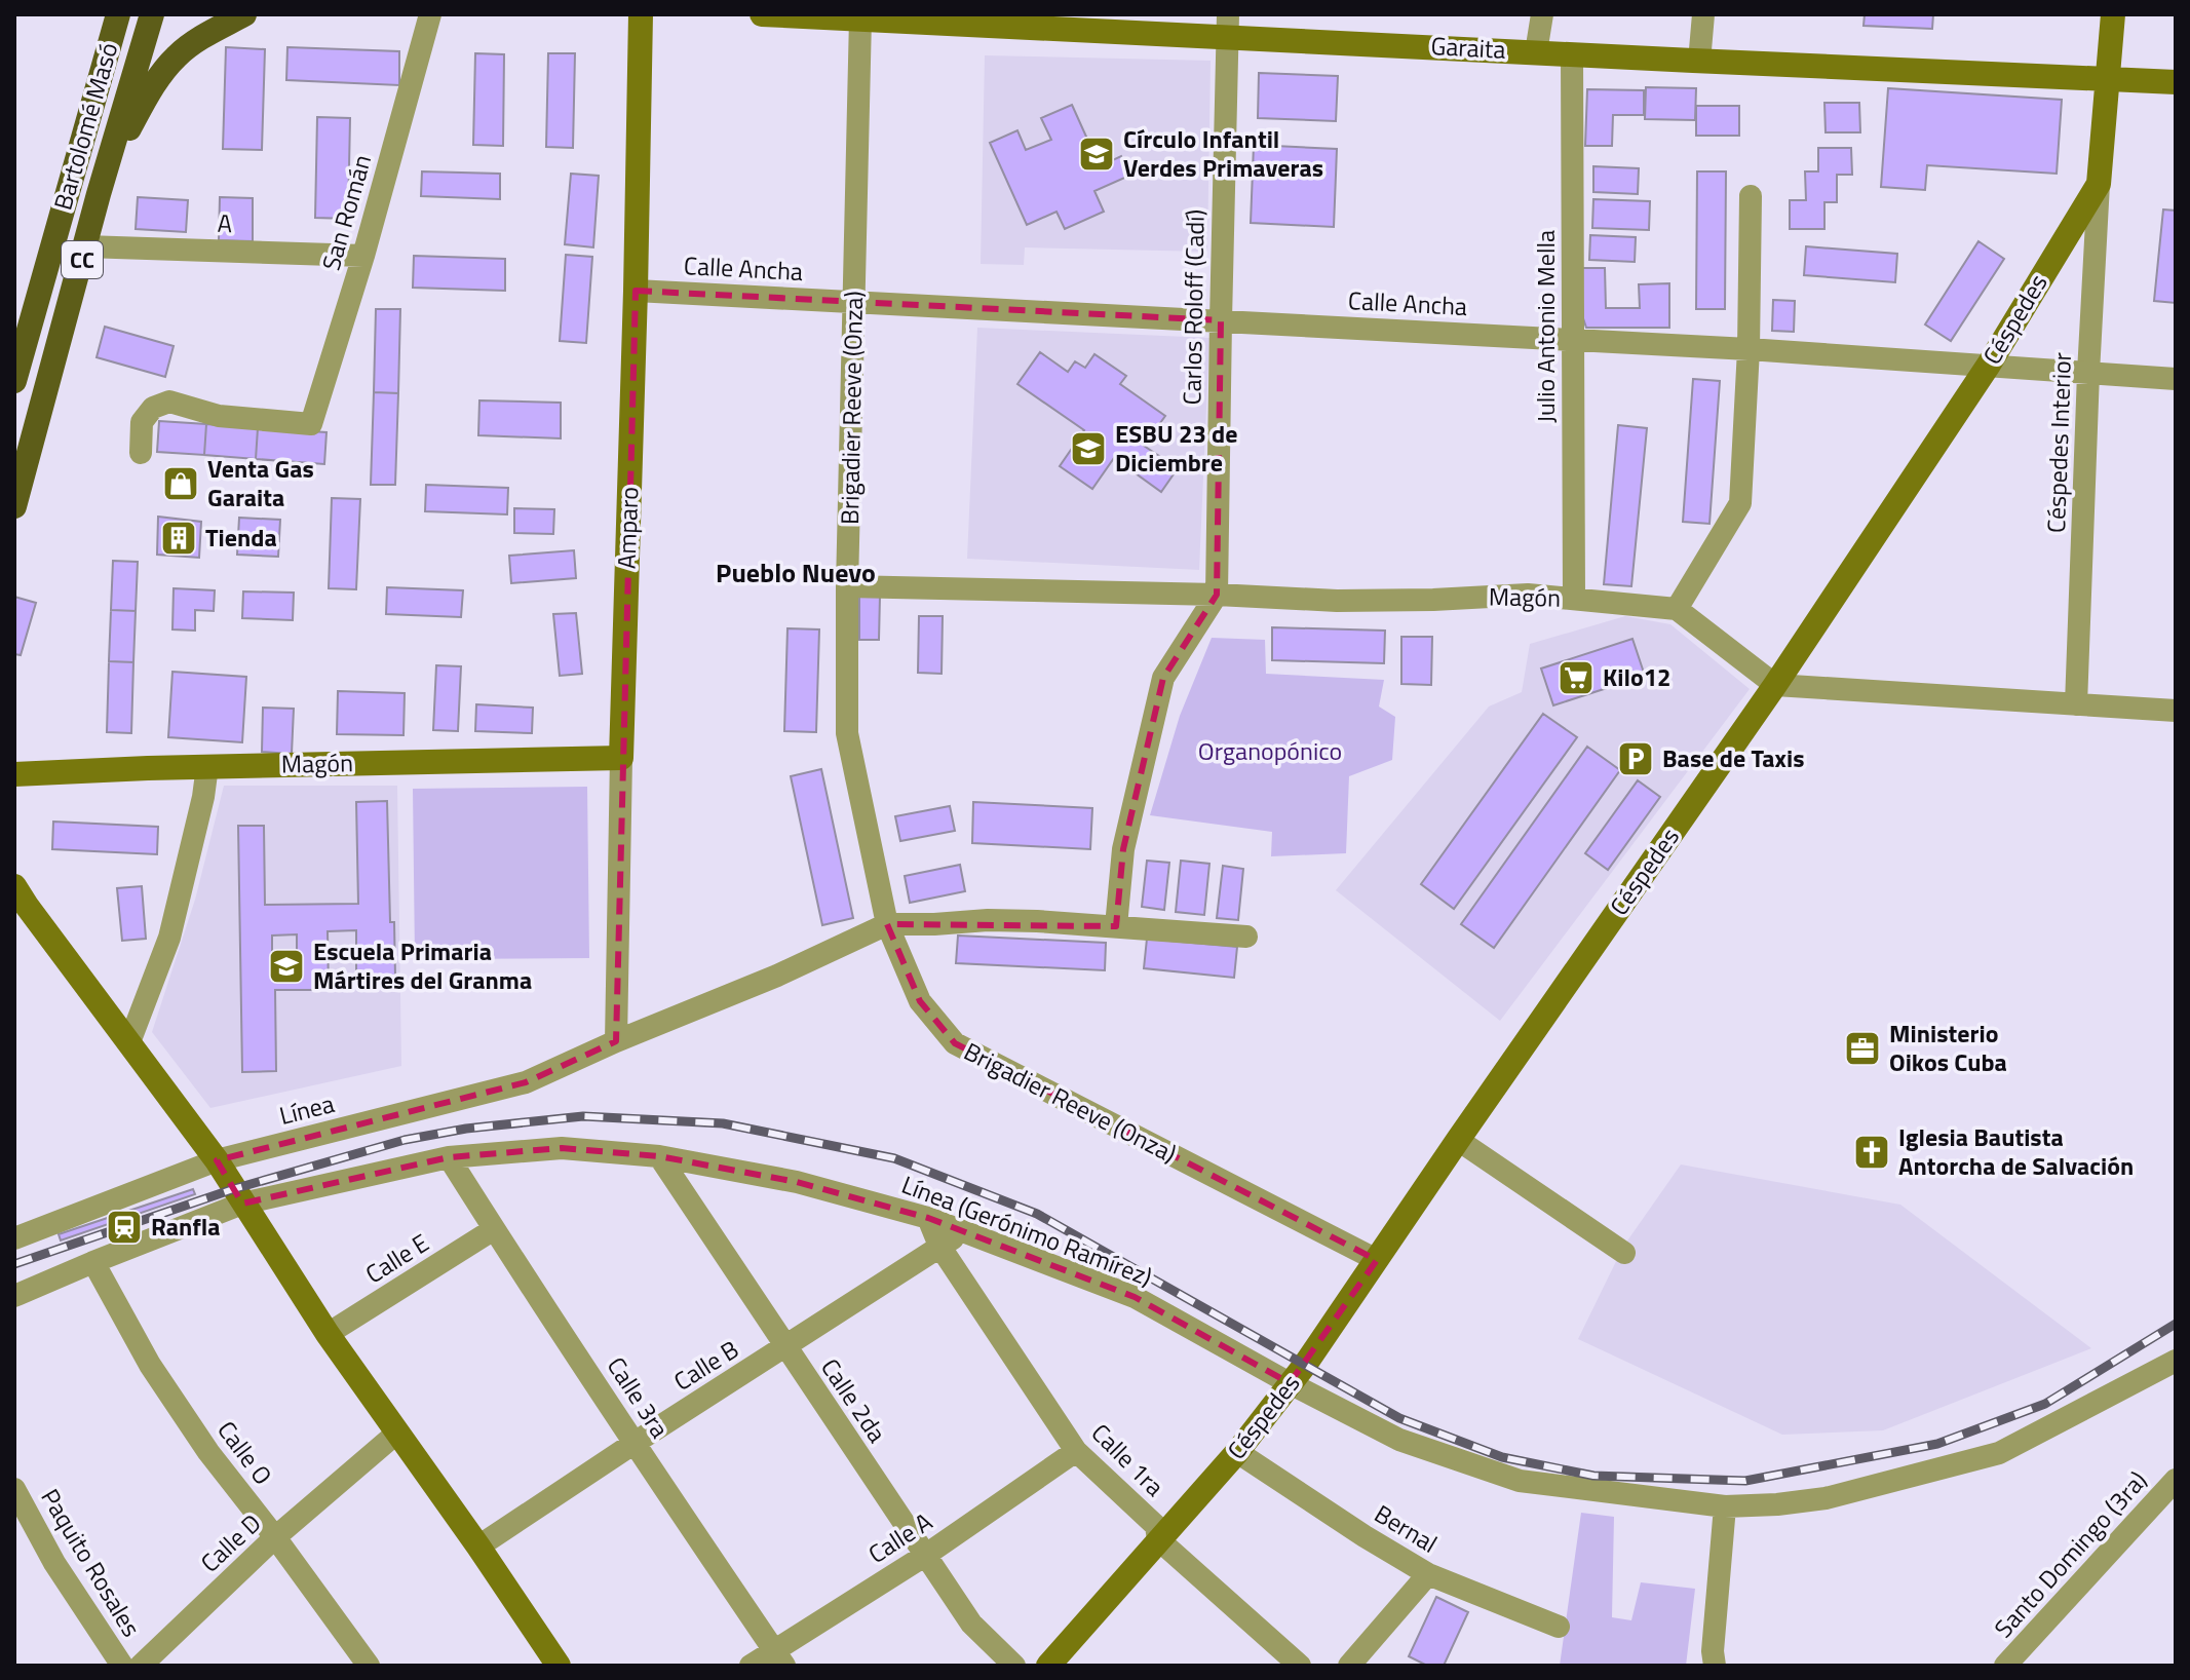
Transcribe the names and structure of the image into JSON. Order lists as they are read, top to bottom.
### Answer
{
  "streets": {
    "main road": ["Bartolomé Masó", "CC"],
    "street": [
      "Garaita",
      "San Román",
      "A",
      "Calle Ancha",
      "Carlos Roloff (Cadí)",
      "Céspedes",
      "Julio Antonio Mella",
      "Brigadier Reeve (Onza)",
      "Céspedes Interior",
      "Amparo",
      "Magón",
      "Línea",
      "Línea (Gerónimo Ramírez)",
      "Calle E",
      "Calle B",
      "Calle 3ra",
      "Calle 2da",
      "Calle O",
      "Calle 1ra",
      "Bernal",
      "Calle A",
      "Calle D",
      "Santo Domingo (3ra)",
      "Paquito Rosales"
    ]
  },
  "crossings": [
    ["Garaita", "Carlos Roloff (Cadí)"],
    ["Garaita", "Céspedes"],
    ["Garaita", "Julio Antonio Mella"],
    ["Garaita", "Brigadier Reeve (Onza)"],
    ["Bartolomé Masó", "A"],
    ["San Román", "A"],
    ["Calle Ancha", "Carlos Roloff (Cadí)"],
    ["Calle Ancha", "Céspedes"],
    ["Calle Ancha", "Julio Antonio Mella"],
    ["Calle Ancha", "Brigadier Reeve (Onza)"],
    ["Calle Ancha", "Céspedes Interior"],
    ["Calle Ancha", "Amparo"],
    ["Carlos Roloff (Cadí)", "Magón"],
    ["Céspedes", "Brigadier Reeve (Onza)"],
    ["Céspedes", "Céspedes Interior"],
    ["Céspedes", "Línea (Gerónimo Ramírez)"],
    ["Céspedes", "Calle 1ra"],
    ["Céspedes", "Bernal"],
    ["Julio Antonio Mella", "Magón"],
    ["Brigadier Reeve (Onza)", "Magón"],
    ["Brigadier Reeve (Onza)", "Línea"],
    ["Amparo", "Magón"],
    ["Amparo", "Línea"],
    ["Línea (Gerónimo Ramírez)", "Calle B"],
    ["Línea (Gerónimo Ramírez)", "Calle 3ra"],
    ["Línea (Gerónimo Ramírez)", "Calle 2da"],
    ["Línea (Gerónimo Ramírez)", "Calle O"],
    ["Línea (Gerónimo Ramírez)", "Calle 1ra"],
    ["Calle E", "Calle 3ra"],
    ["Calle B", "Calle 3ra"],
    ["Calle B", "Calle 2da"],
    ["Calle B", "Calle 1ra"],
    ["Calle 3ra", "Calle A"],
    ["Calle 2da", "Calle A"],
    ["Calle O", "Calle D"],
    ["Calle 1ra", "Calle A"]
  ],
  "districts": ["Pueblo Nuevo"],
  "parks": ["Organopónico"],
  "places": {
    "school or university": ["Círculo Infantil Verdes Primaveras", "ESBU 23 de Diciembre", "Escuela Primaria Mártires del Granma"],
    "shop": ["Venta Gas Garaita"],
    "building": ["Tienda"],
    "supermarket": ["Kilo12"],
    "parking": ["Base de Taxis"],
    "office": ["Ministerio Oikos Cuba"],
    "church": ["Iglesia Bautista Antorcha de Salvación"],
    "station": ["Ranfla"]
  }
}
